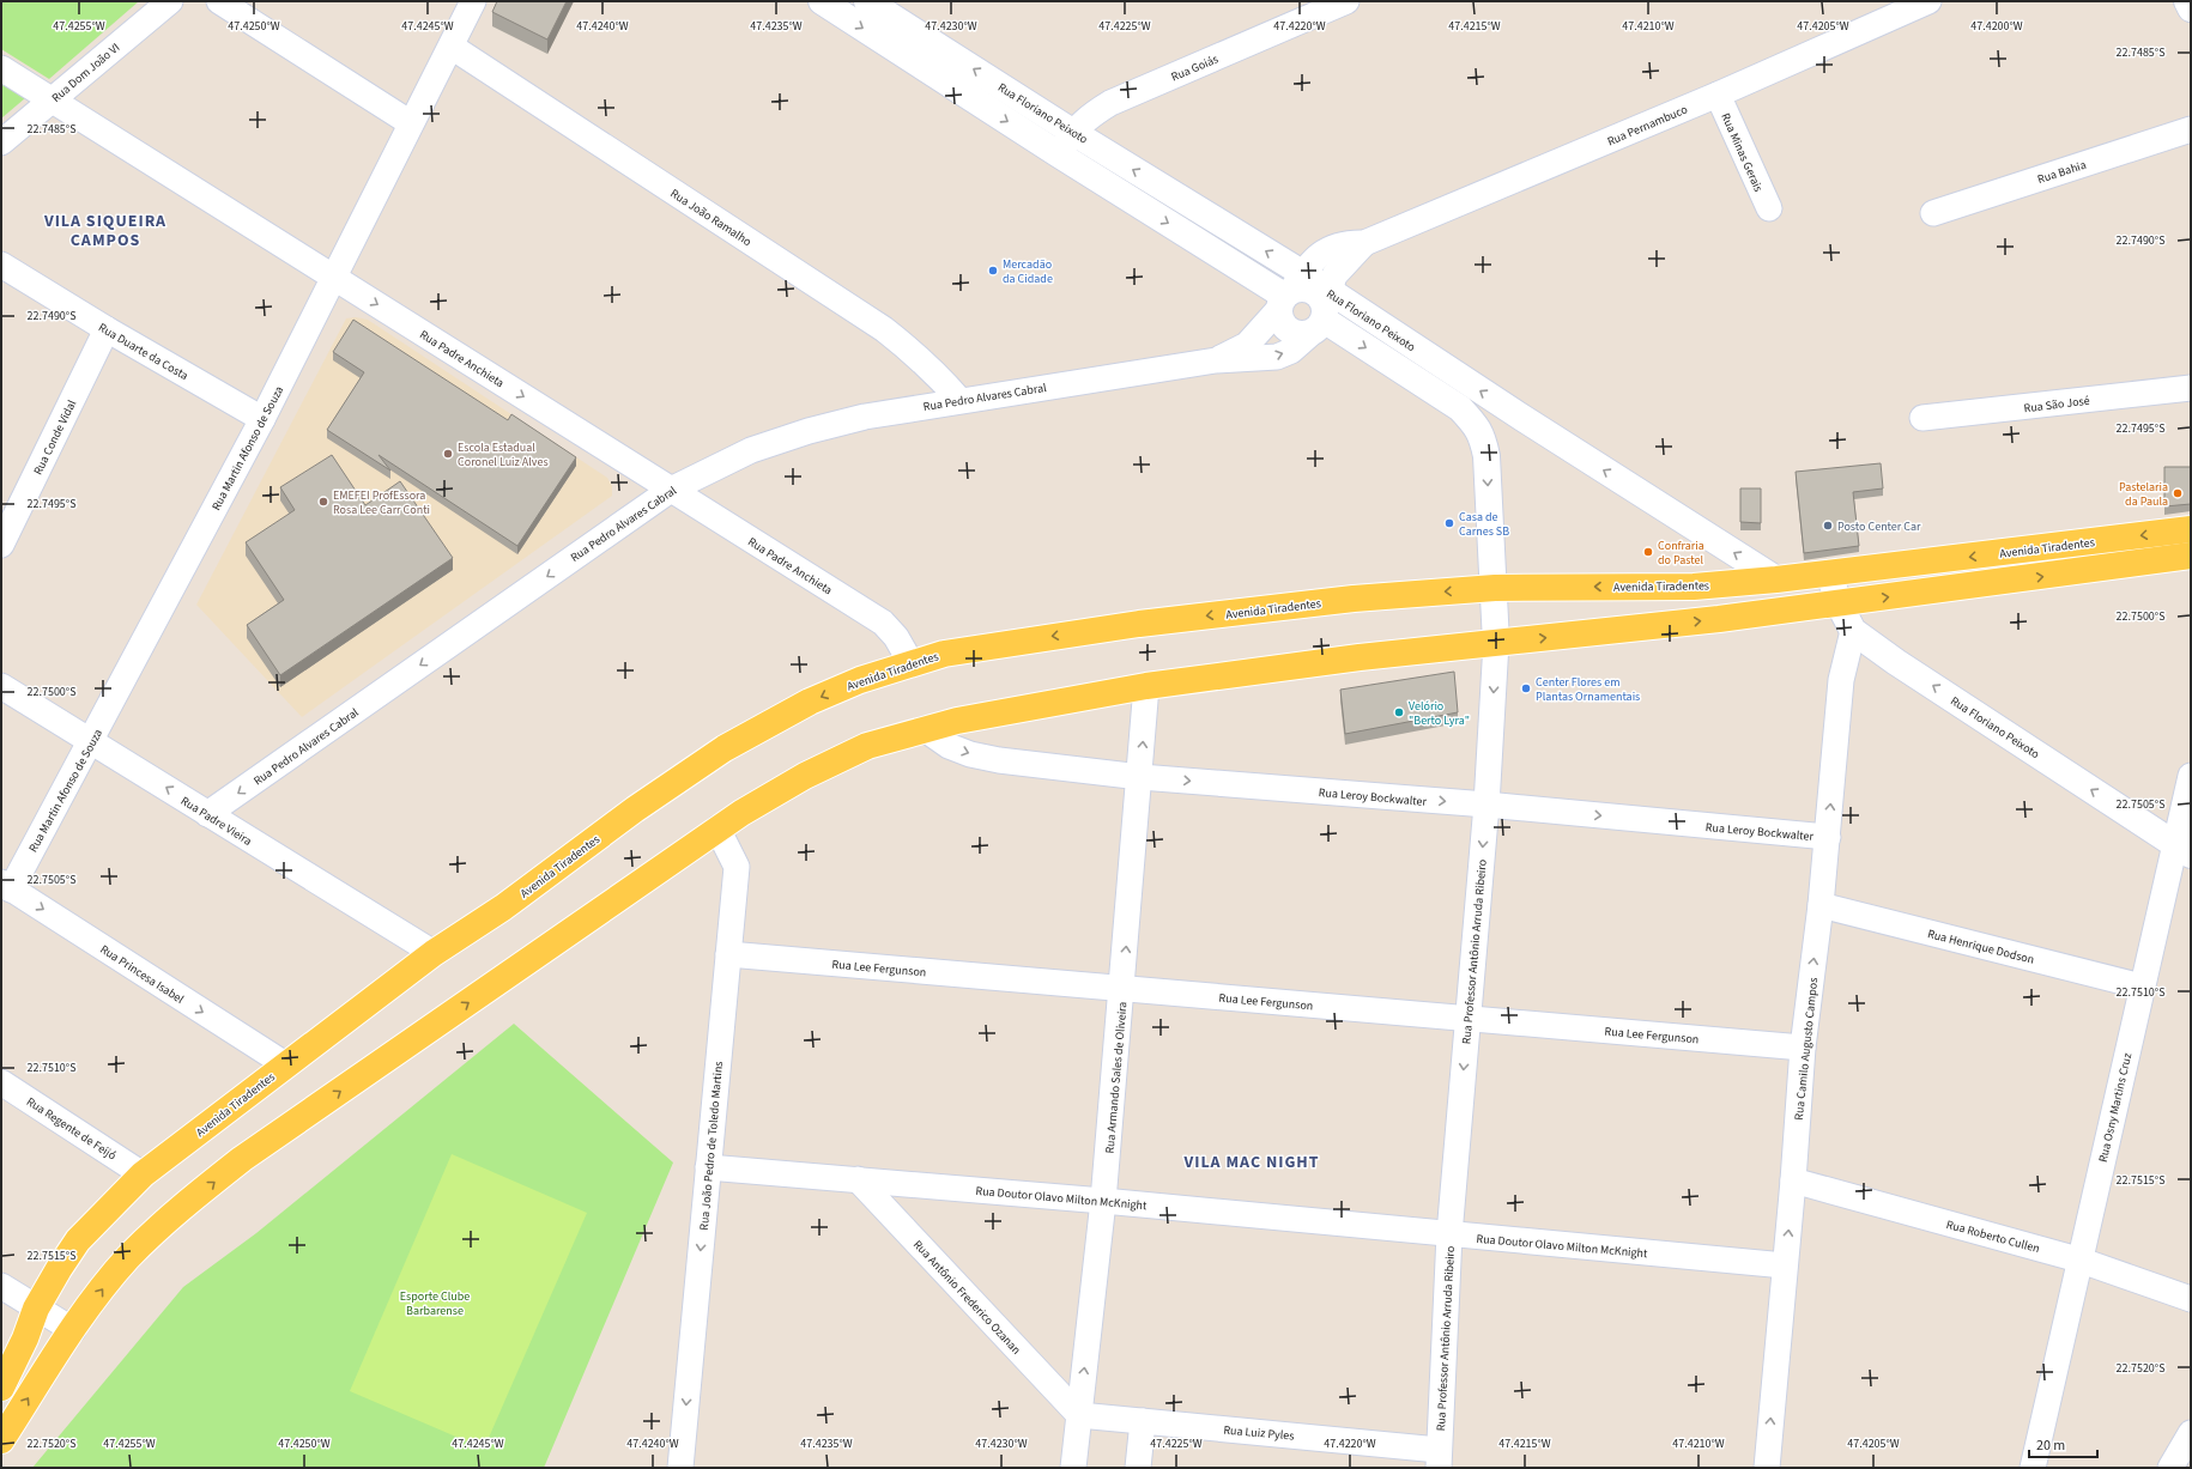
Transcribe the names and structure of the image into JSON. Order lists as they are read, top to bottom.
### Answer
{
  "streets": {
    "main road": ["Rua Floriano Peixoto", "Avenida Tiradentes", "Rua Professor Antônio Arruda Ribeiro"],
    "street": [
      "Rua Goiás",
      "Rua Dom João VI",
      "Rua Pernambuco",
      "Rua Minas Gerais",
      "Rua Bahia",
      "Rua João Ramalho",
      "Rua Duarte da Costa",
      "Rua Padre Anchieta",
      "Rua Pedro Alvares Cabral",
      "Rua São José",
      "Rua Conde Vidal",
      "Rua Martin Afonso de Souza",
      "Rua Leroy Bockwalter",
      "Rua Padre Vieira",
      "Rua Henrique Dodson",
      "Rua Lee Fergunson",
      "Rua Princesa Isabel",
      "Rua Camilo Augusto Campos",
      "Rua Armando Sales de Oliveira",
      "Rua Osny Martins Cruz",
      "Rua Regente de Feijó",
      "Rua João Pedro de Toledo Martins",
      "Rua Doutor Olavo Milton McKnight",
      "Rua Roberto Cullen",
      "Rua Antônio Frederico Ozanan",
      "Rua Luiz Pyles"
    ]
  },
  "crossings": [
    ["Rua Goiás", "Rua Floriano Peixoto"],
    ["Rua Dom João VI", "Rua Padre Anchieta"],
    ["Rua Floriano Peixoto", "Rua Pernambuco"],
    ["Rua Floriano Peixoto", "Rua Pedro Alvares Cabral"],
    ["Rua Floriano Peixoto", "Avenida Tiradentes"],
    ["Rua Floriano Peixoto", "Rua Professor Antônio Arruda Ribeiro"],
    ["Rua Floriano Peixoto", "Rua Camilo Augusto Campos"],
    ["Rua Floriano Peixoto", "Rua Osny Martins Cruz"],
    ["Rua Pernambuco", "Rua Minas Gerais"],
    ["Rua Pernambuco", "Rua Pedro Alvares Cabral"],
    ["Rua João Ramalho", "Rua Pedro Alvares Cabral"],
    ["Rua João Ramalho", "Rua Martin Afonso de Souza"],
    ["Rua Duarte da Costa", "Rua Conde Vidal"],
    ["Rua Duarte da Costa", "Rua Martin Afonso de Souza"],
    ["Rua Padre Anchieta", "Rua Pedro Alvares Cabral"],
    ["Rua Padre Anchieta", "Rua Martin Afonso de Souza"],
    ["Rua Padre Anchieta", "Avenida Tiradentes"],
    ["Rua Pedro Alvares Cabral", "Rua Padre Vieira"],
    ["Rua Martin Afonso de Souza", "Rua Padre Vieira"],
    ["Rua Martin Afonso de Souza", "Rua Princesa Isabel"],
    ["Avenida Tiradentes", "Rua Padre Vieira"],
    ["Avenida Tiradentes", "Rua Professor Antônio Arruda Ribeiro"],
    ["Avenida Tiradentes", "Rua Princesa Isabel"],
    ["Avenida Tiradentes", "Rua Regente de Feijó"],
    ["Rua Leroy Bockwalter", "Rua Professor Antônio Arruda Ribeiro"],
    ["Rua Leroy Bockwalter", "Rua Camilo Augusto Campos"],
    ["Rua Leroy Bockwalter", "Rua Armando Sales de Oliveira"],
    ["Rua Henrique Dodson", "Rua Camilo Augusto Campos"],
    ["Rua Henrique Dodson", "Rua Osny Martins Cruz"],
    ["Rua Professor Antônio Arruda Ribeiro", "Rua Lee Fergunson"],
    ["Rua Professor Antônio Arruda Ribeiro", "Rua Doutor Olavo Milton McKnight"],
    ["Rua Professor Antônio Arruda Ribeiro", "Rua Luiz Pyles"],
    ["Rua Lee Fergunson", "Rua Camilo Augusto Campos"],
    ["Rua Lee Fergunson", "Rua Armando Sales de Oliveira"],
    ["Rua Lee Fergunson", "Rua João Pedro de Toledo Martins"],
    ["Rua Camilo Augusto Campos", "Rua Doutor Olavo Milton McKnight"],
    ["Rua Camilo Augusto Campos", "Rua Roberto Cullen"],
    ["Rua Armando Sales de Oliveira", "Rua Doutor Olavo Milton McKnight"],
    ["Rua Armando Sales de Oliveira", "Rua Antônio Frederico Ozanan"],
    ["Rua Armando Sales de Oliveira", "Rua Luiz Pyles"],
    ["Rua Osny Martins Cruz", "Rua Roberto Cullen"],
    ["Rua João Pedro de Toledo Martins", "Rua Doutor Olavo Milton McKnight"],
    ["Rua Doutor Olavo Milton McKnight", "Rua Antônio Frederico Ozanan"],
    ["Rua Antônio Frederico Ozanan", "Rua Luiz Pyles"]
  ],
  "one_way": [
    "Rua Padre Anchieta",
    "Rua Leroy Bockwalter",
    "Rua Professor Antônio Arruda Ribeiro",
    "Rua Princesa Isabel",
    "Rua Camilo Augusto Campos",
    "Rua Armando Sales de Oliveira",
    "Rua João Pedro de Toledo Martins"
  ],
  "districts": ["VILA SIQUEIRA CAMPOS", "VILA MAC NIGHT"],
  "parks": ["Esporte Clube Barbarense"],
  "places": [
    "Mercadão da Cidade",
    "Escola Estadual Coronel Luiz Alves",
    "Pastelaria da Paula",
    "EMEFEI ProfEssora Rosa Lee Carr Conti",
    "Casa de Carnes SB",
    "Posto Center Car",
    "Confraria do Pastel",
    "Center Flores em Plantas Ornamentais",
    "Velório \"Berto Lyra\""
  ],
  "scale_bar": "20 m",
  "coordinates": [
    "47.4255°W",
    "47.4250°W",
    "47.4245°W",
    "47.4240°W",
    "47.4235°W",
    "47.4230°W",
    "47.4225°W",
    "47.4220°W",
    "47.4215°W",
    "47.4210°W",
    "47.4205°W",
    "47.4200°W",
    "22.7485°S",
    "22.7490°S",
    "22.7495°S",
    "22.7500°S",
    "22.7505°S",
    "22.7510°S",
    "22.7515°S",
    "22.7520°S"
  ]
}
